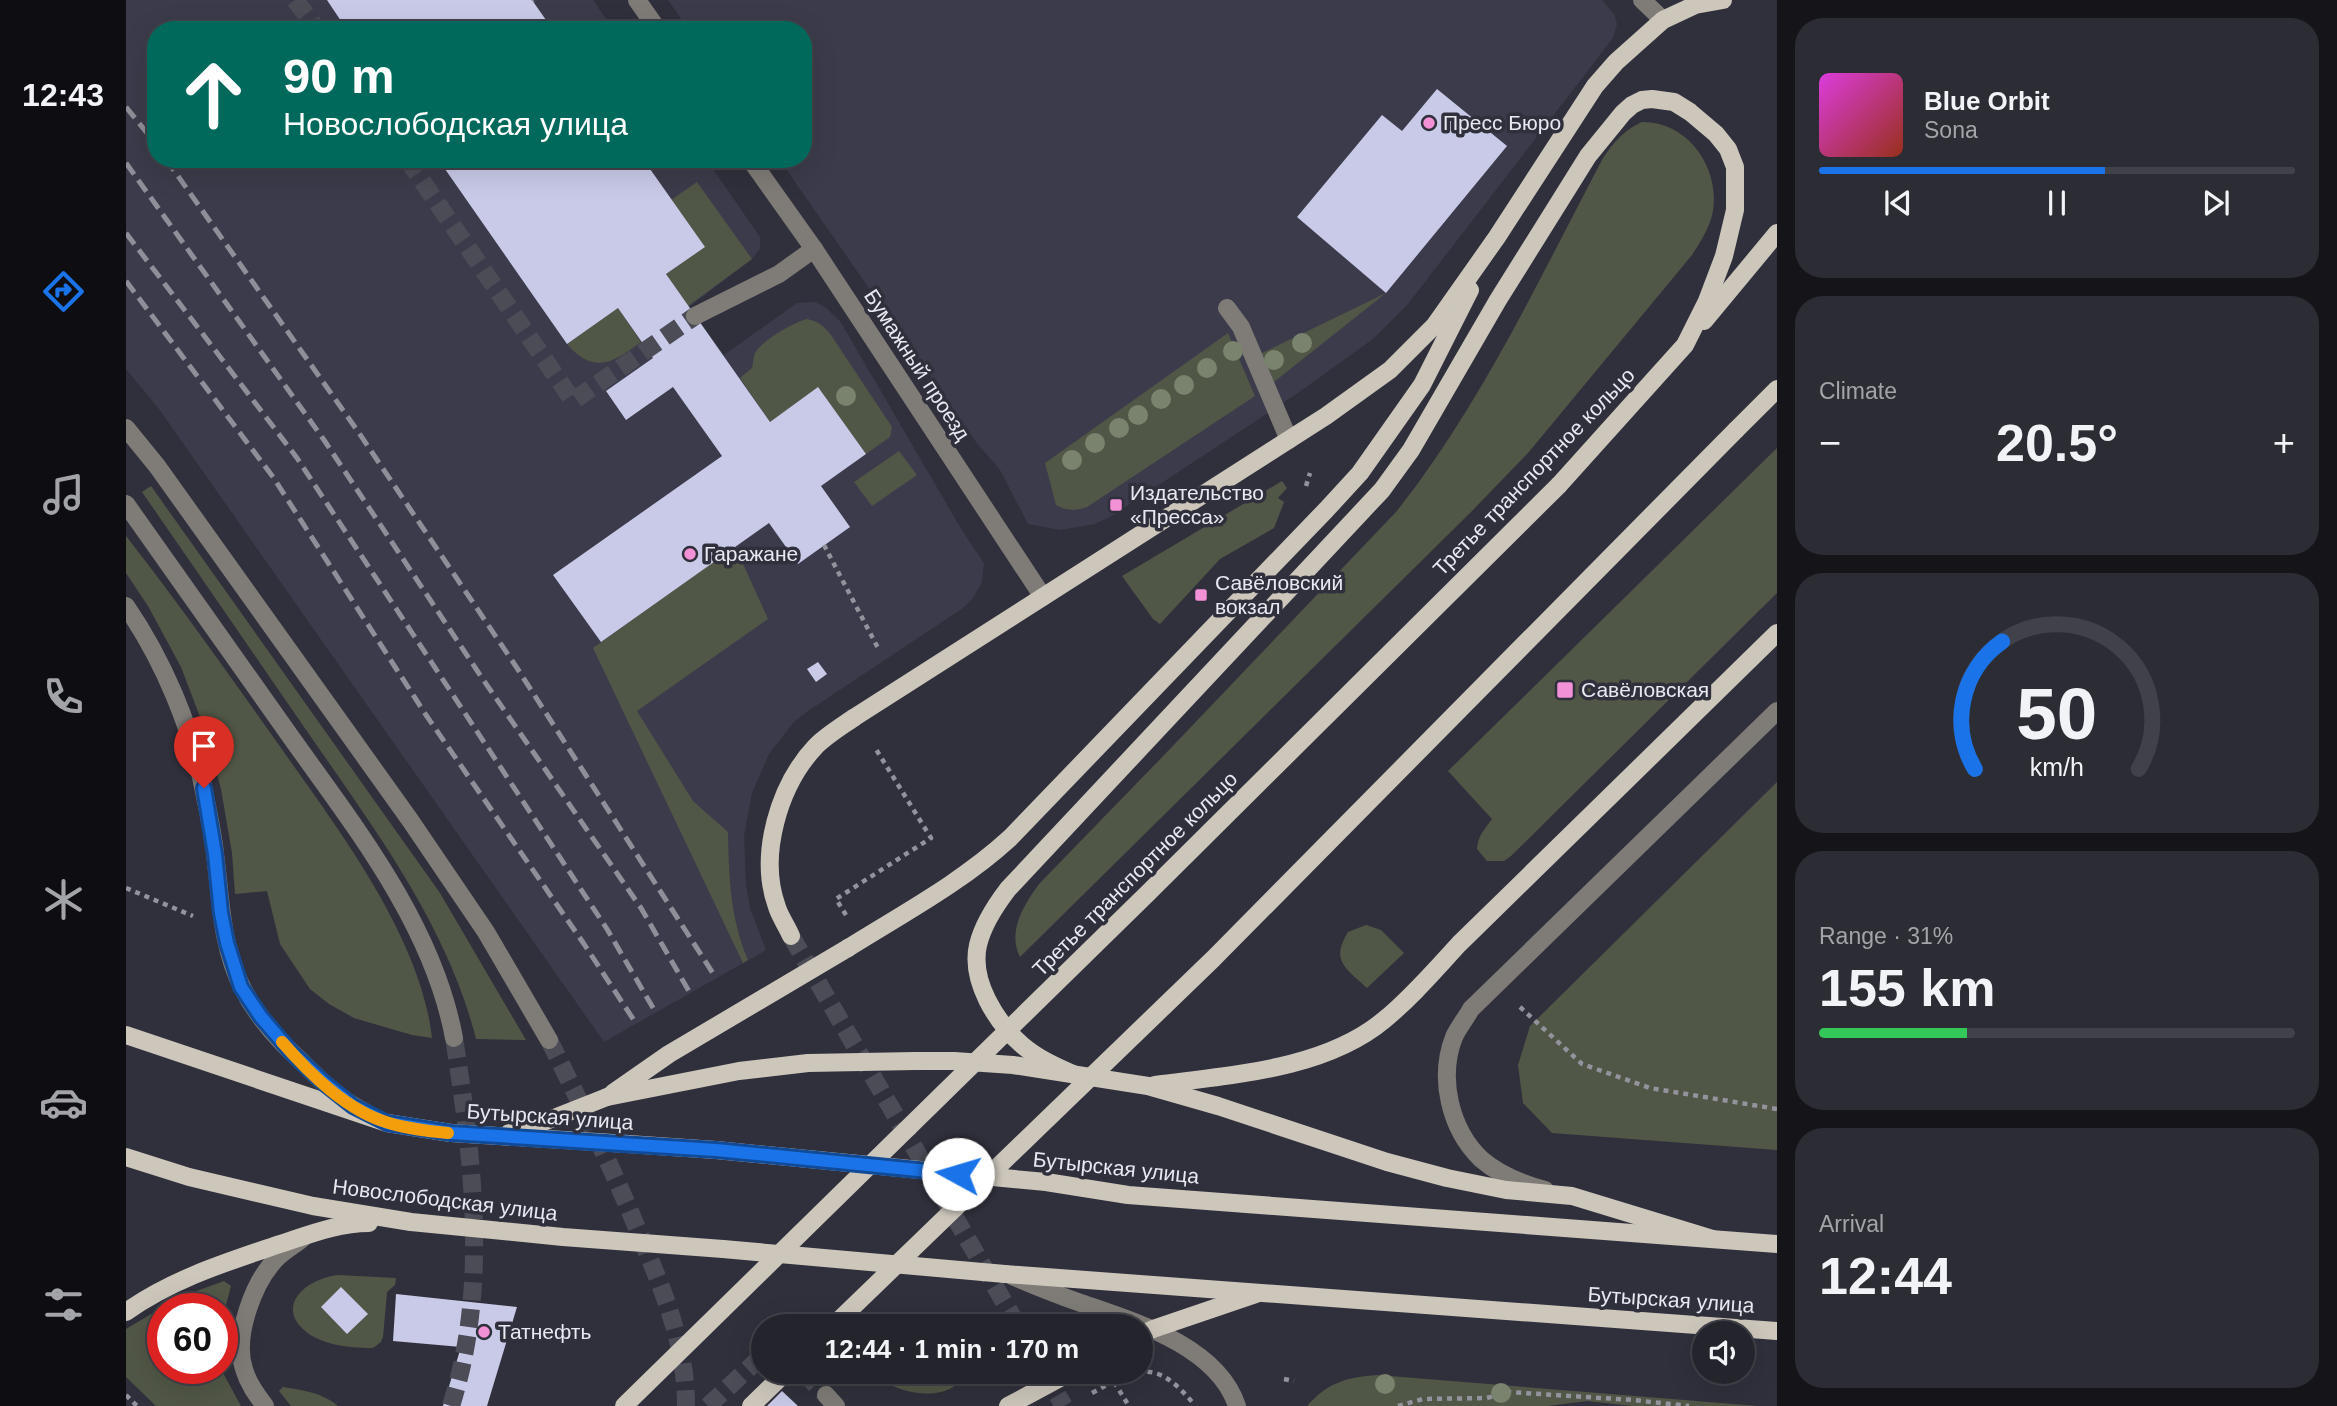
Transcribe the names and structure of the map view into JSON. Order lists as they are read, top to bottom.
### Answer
{
  "streets": {
    "main road": ["Третье транспортное кольцо", "Бутырская улица", "Новослободская улица"],
    "street": ["Бумажный проезд"]
  },
  "crossings": [
    ["Бутырская улица", "Новослободская улица"]
  ],
  "places": {
    "other": ["Пресс Бюро", "Гаражане", "Татнефть"],
    "transit": ["Издательство «Пресса»", "Савёловский вокзал", "Савёловская"]
  },
  "page": {
    "tabs": "12:43",
    "turn": ["90 m", "Новослободская улица"],
    "song": ["Blue Orbit", "Sona"],
    "tile": [
      "Climate",
      ["Range · 31%", "155 km"],
      ["Arrival", "12:44"]
    ],
    "heat": ["−", "20.5°", "+"],
    "limit": "60",
    "trip": "12:44 · 1 min · 170 m",
    "gauge": ["50", "km/h"]
  }
}
